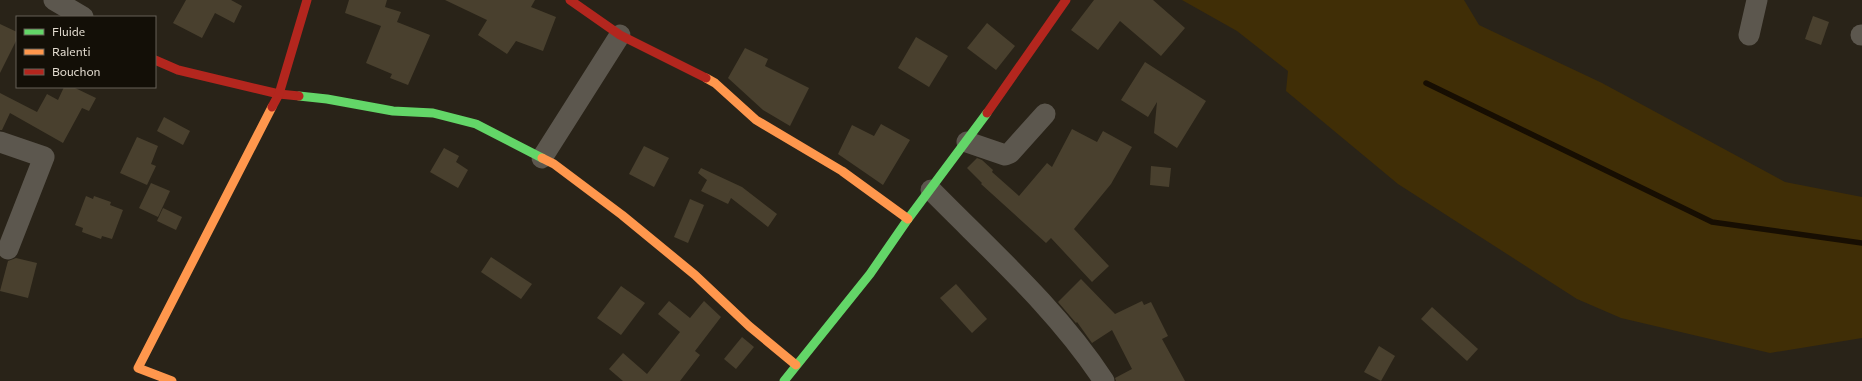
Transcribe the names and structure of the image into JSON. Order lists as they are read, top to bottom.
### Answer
{
  "legend": ["Fluide", "Ralenti", "Bouchon"]
}
